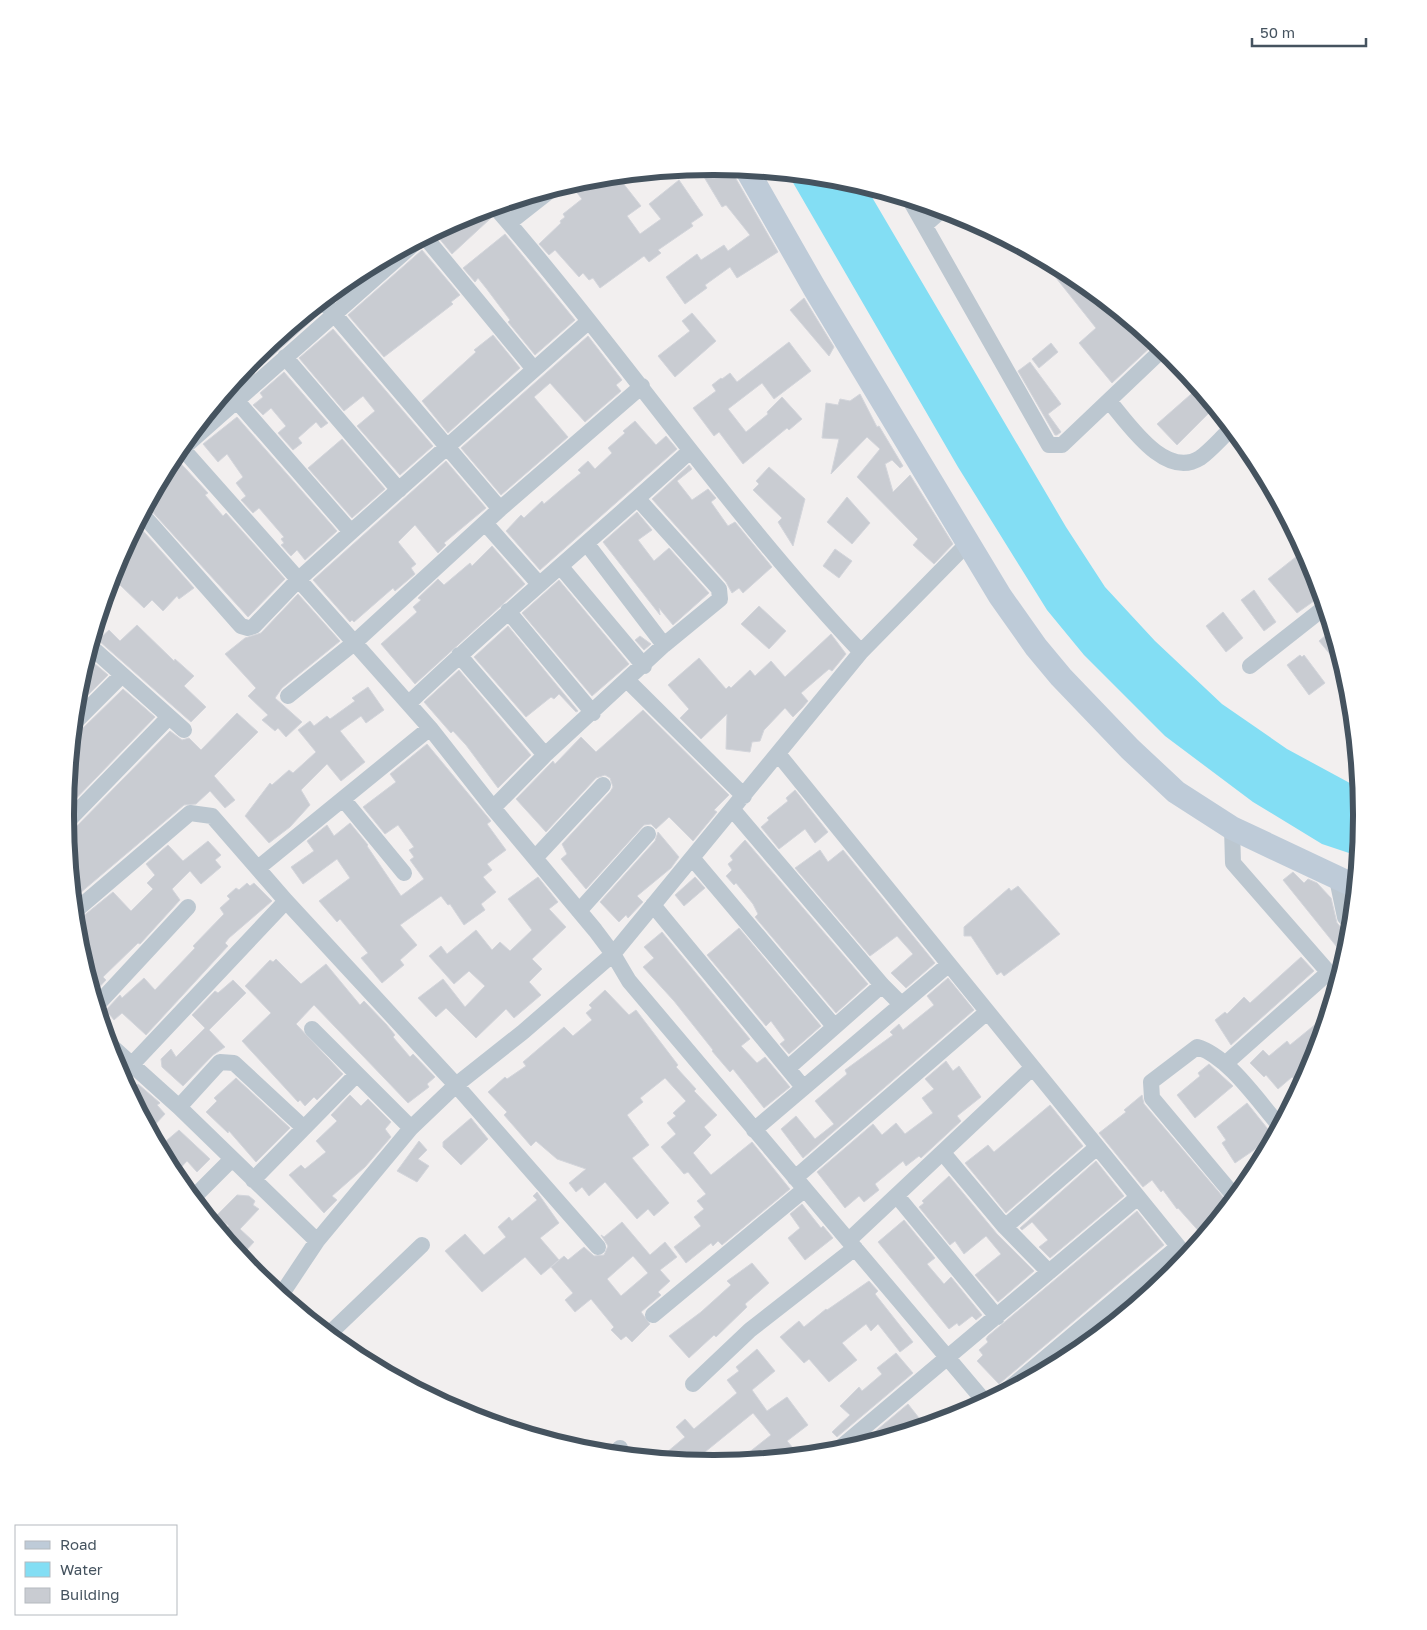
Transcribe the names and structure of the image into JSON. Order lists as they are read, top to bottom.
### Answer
{
  "legend": ["Road", "Water", "Building"],
  "scale_bar": "50 m"
}
